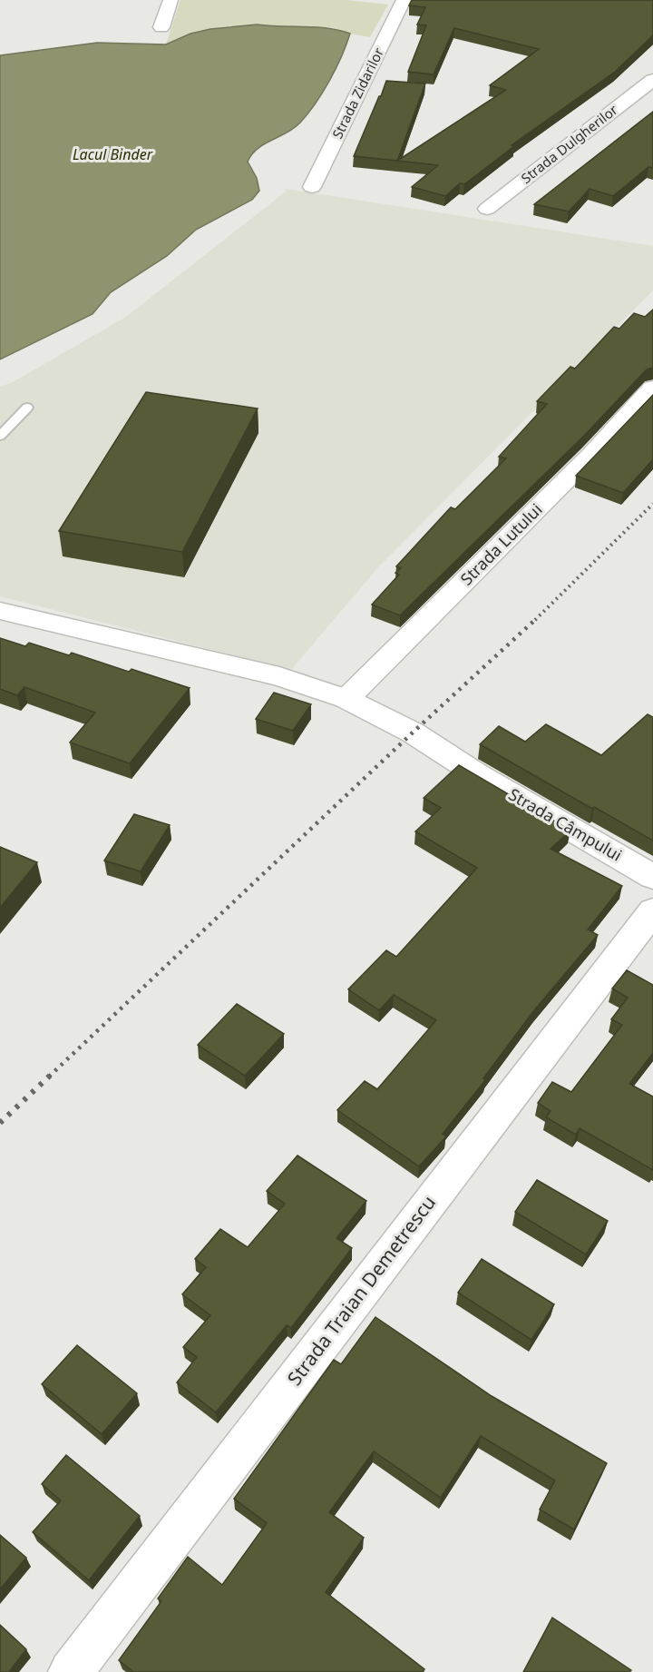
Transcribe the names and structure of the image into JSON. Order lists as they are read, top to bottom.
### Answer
{
  "streets": {
    "street": [
      "Strada Zidarilor",
      "Strada Dulgherilor",
      "Strada Lutului",
      "Strada Câmpului",
      "Strada Traian Demetrescu"
    ]
  },
  "crossings": [
    ["Strada Lutului", "Strada Câmpului"]
  ],
  "water": ["Lacul Binder"]
}
